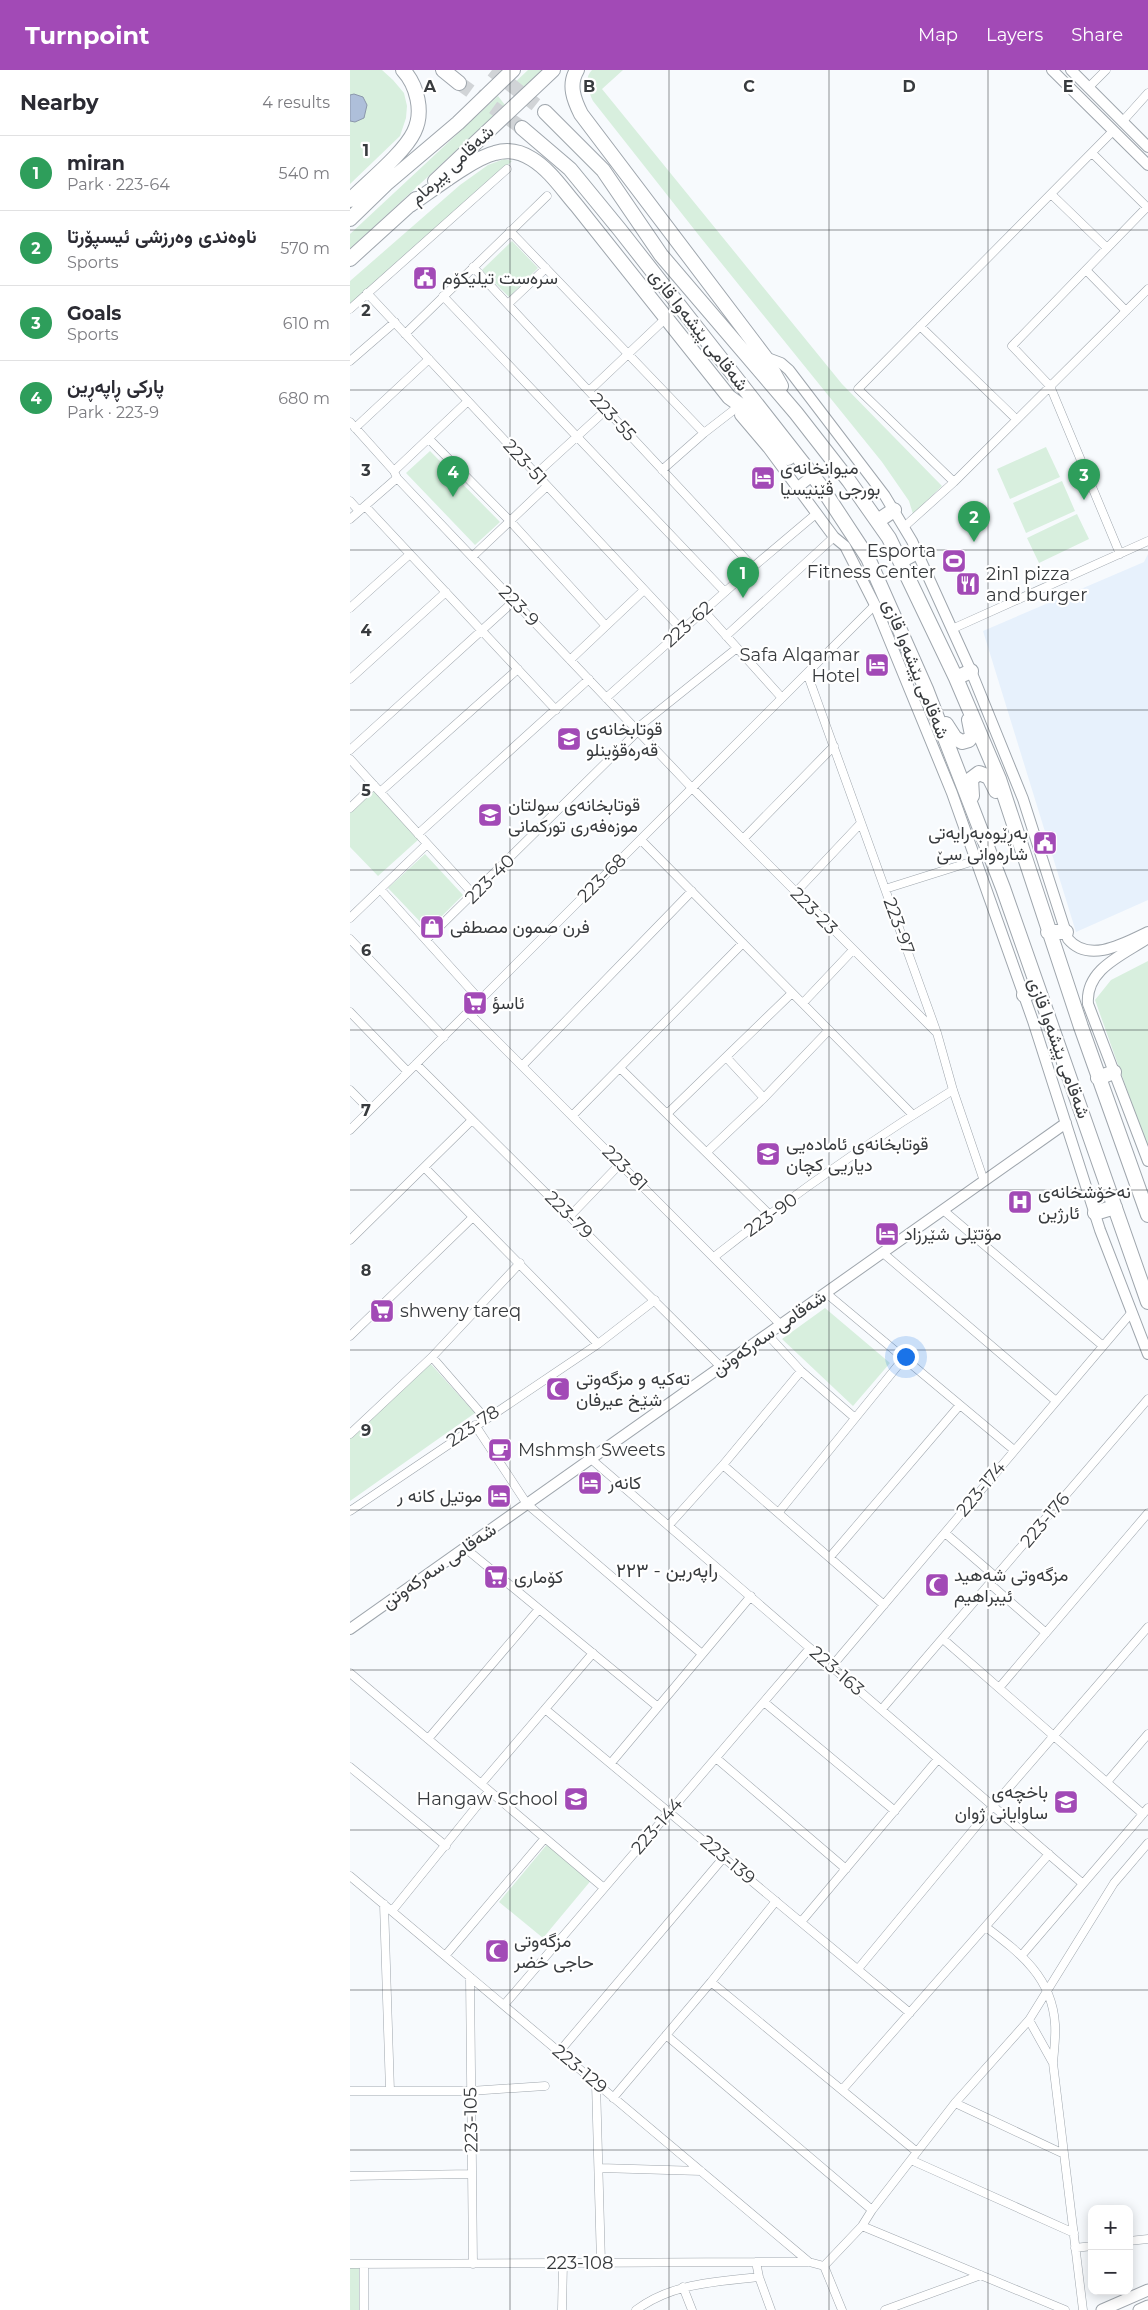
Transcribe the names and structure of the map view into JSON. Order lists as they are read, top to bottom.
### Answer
{
  "streets": {
    "highway": ["شەقامی پیرمام", "شەقامی پێشەوا قازی"],
    "street": [
      "223-55",
      "223-51",
      "223-9",
      "223-62",
      "223-68",
      "223-40",
      "223-23",
      "223-97",
      "223-81",
      "223-79",
      "223-90",
      "شەقامی سەرکەوتن",
      "223-78",
      "223-174",
      "223-176",
      "223-163",
      "223-144",
      "223-139",
      "223-129",
      "223-105",
      "223-108"
    ]
  },
  "crossings": [
    ["223-55", "223-62"],
    ["223-51", "223-62"],
    ["223-9", "223-62"],
    ["223-9", "223-68"],
    ["223-9", "223-40"],
    ["223-9", "223-23"],
    ["223-68", "223-23"],
    ["223-68", "223-97"],
    ["223-68", "223-81"],
    ["223-68", "223-79"],
    ["223-23", "223-97"],
    ["223-97", "223-90"],
    ["223-97", "شەقامی سەرکەوتن"],
    ["223-81", "223-90"],
    ["223-81", "شەقامی سەرکەوتن"],
    ["223-79", "شەقامی سەرکەوتن"],
    ["223-79", "223-78"],
    ["شەقامی سەرکەوتن", "223-163"],
    ["223-174", "223-163"],
    ["223-176", "223-163"],
    ["223-163", "223-144"],
    ["223-144", "223-139"],
    ["223-144", "223-129"],
    ["223-129", "223-105"],
    ["223-129", "223-108"],
    ["223-105", "223-108"]
  ],
  "districts": ["راپەرین - ٢٢٣"],
  "places": {
    "public building": ["سره‌ست تیلیکۆم", "بەڕێوەبەرایەتی شارەوانی سێ"],
    "hotel": [
      "میوانخانەی بورجی ڤێنیسیا",
      "Safa Alqamar Hotel",
      "مۆتێلی شێرزاد",
      "کانەر",
      "موتيل كانه ر"
    ],
    "sports": ["Esporta Fitness Center"],
    "restaurant": ["2in1 pizza and burger"],
    "school or university": [
      "قوتابخانەی قەرەقۆینلو",
      "قوتابخانەی سولتان موزەفەری تورکمانی",
      "قوتابخانەی ئامادەیی دیاریی کچان",
      "Hangaw School",
      "باخچەی ساوایانی ژوان"
    ],
    "shop": ["فرن صمون مصطفى"],
    "supermarket": ["ئاسؤ", "shweny tareq", "كۆماری"],
    "hospital": ["نەخۆشخانەی ئارژین"],
    "mosque": ["تەکیە و مزگەوتی شێخ عیرفان", "مزگەوتی شەهید ئیبراهیم", "مزگه‌وتی حاجی خضر"],
    "cafe": ["Mshmsh Sweets"]
  },
  "page": {
    "header": "Turnpoint",
    "nav": ["Map", "Layers", "Share"],
    "heading": ["Nearby", "4 results"],
    "list": [
      {
        "mark": "1",
        "name": "miran",
        "note": "Park · 223-64",
        "value": "540 m"
      },
      {
        "mark": "2",
        "name": "ناوەندی وەرزشی ئیسپۆرتا",
        "note": "Sports",
        "value": "570 m"
      },
      {
        "mark": "3",
        "name": "Goals",
        "note": "Sports",
        "value": "610 m"
      },
      {
        "mark": "4",
        "name": "پارکی ڕاپەڕین",
        "note": "Park · 223-9",
        "value": "680 m"
      }
    ],
    "pins": [
      "4",
      "3",
      "2",
      "1"
    ],
    "map_buttons": ["+", "−"]
  },
  "grid": {
    "columns": [
      "A",
      "B",
      "C",
      "D",
      "E"
    ],
    "rows": [
      "1",
      "2",
      "3",
      "4",
      "5",
      "6",
      "7",
      "8",
      "9"
    ]
  }
}
